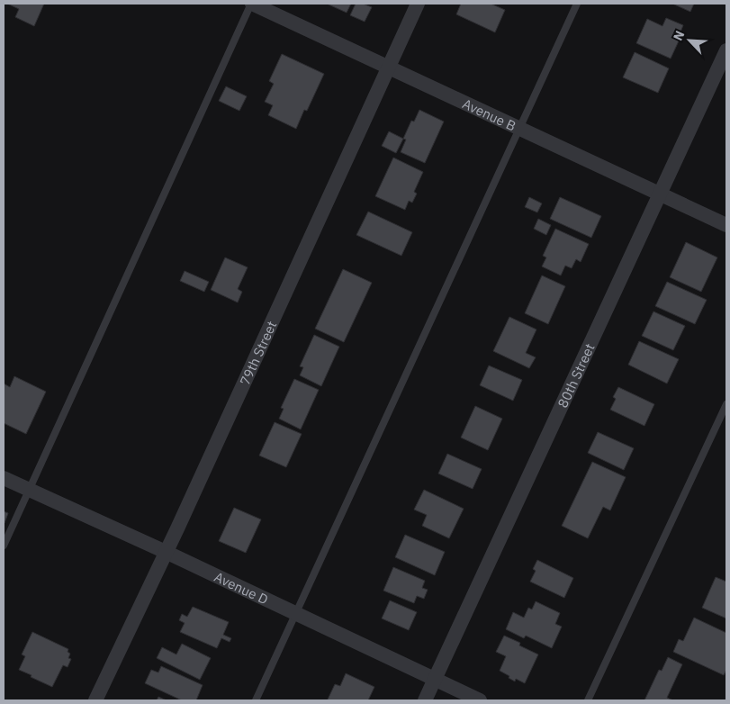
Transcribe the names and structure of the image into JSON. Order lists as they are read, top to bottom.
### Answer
{
  "streets": {
    "street": [
      "Avenue B",
      "79th Street",
      "80th Street",
      "Avenue D"
    ]
  },
  "crossings": [
    ["Avenue B", "79th Street"],
    ["Avenue B", "80th Street"],
    ["79th Street", "Avenue D"],
    ["80th Street", "Avenue D"]
  ],
  "north": "top left"
}
